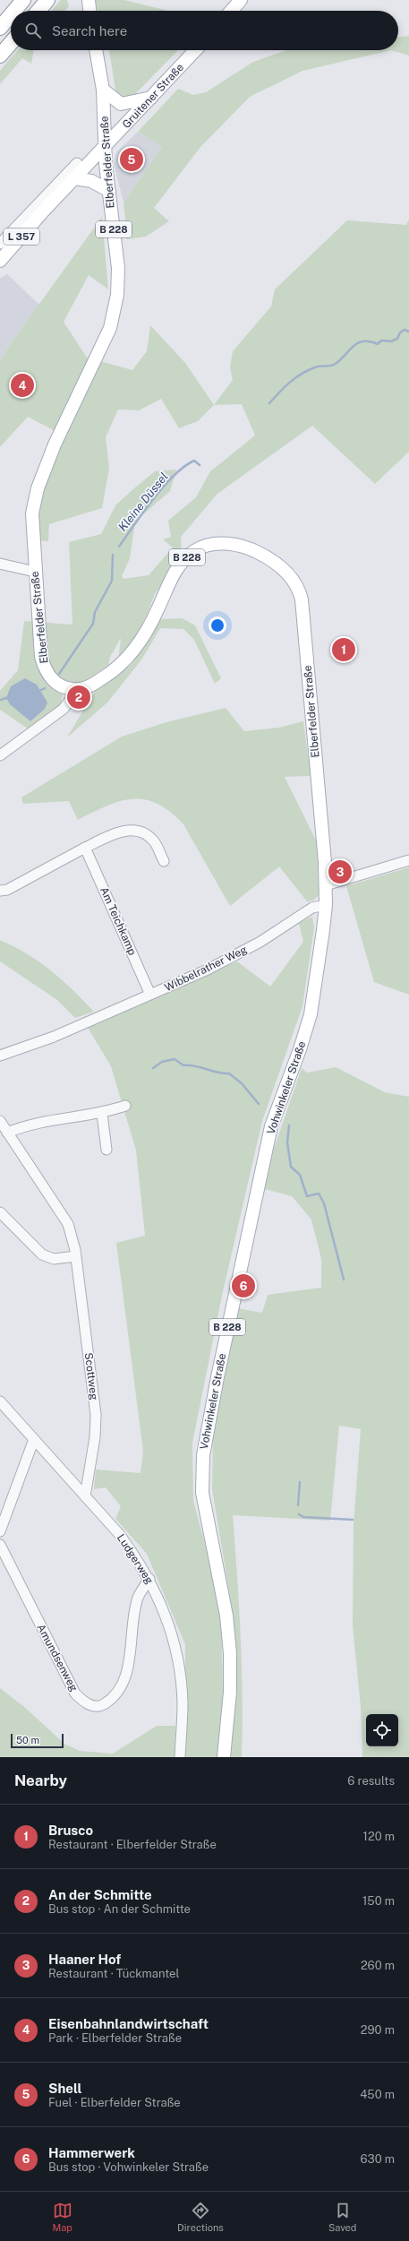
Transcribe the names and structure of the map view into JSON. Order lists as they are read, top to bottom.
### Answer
{
  "streets": {
    "main road": [
      "Gruitener Straße",
      "Elberfelder Straße",
      "B 228",
      "L 357",
      "Vohwinkeler Straße"
    ],
    "street": [
      "Am Teichkamp",
      "Wibbelrather Weg",
      "Scottweg",
      "Ludgerweg",
      "Amundsenweg"
    ]
  },
  "crossings": [
    ["Gruitener Straße", "Elberfelder Straße"],
    ["Gruitener Straße", "L 357"],
    ["Elberfelder Straße", "L 357"],
    ["Elberfelder Straße", "Wibbelrather Weg"],
    ["Elberfelder Straße", "Vohwinkeler Straße"],
    ["Am Teichkamp", "Wibbelrather Weg"],
    ["Wibbelrather Weg", "Vohwinkeler Straße"],
    ["Scottweg", "Ludgerweg"],
    ["Ludgerweg", "Amundsenweg"]
  ],
  "water": ["Kleine Düssel"],
  "scale_bar": "50 m",
  "page": {
    "search": "Search here",
    "pins": [
      "5",
      "4",
      "1",
      "2",
      "3",
      "6"
    ],
    "scale": "50 m",
    "heading": ["Nearby", "6 results"],
    "list": [
      {
        "mark": "1",
        "name": "Brusco",
        "note": "Restaurant · Elberfelder Straße",
        "value": "120 m"
      },
      {
        "mark": "2",
        "name": "An der Schmitte",
        "note": "Bus stop · An der Schmitte",
        "value": "150 m"
      },
      {
        "mark": "3",
        "name": "Haaner Hof",
        "note": "Restaurant · Tückmantel",
        "value": "260 m"
      },
      {
        "mark": "4",
        "name": "Eisenbahnlandwirtschaft",
        "note": "Park · Elberfelder Straße",
        "value": "290 m"
      },
      {
        "mark": "5",
        "name": "Shell",
        "note": "Fuel · Elberfelder Straße",
        "value": "450 m"
      },
      {
        "mark": "6",
        "name": "Hammerwerk",
        "note": "Bus stop · Vohwinkeler Straße",
        "value": "630 m"
      }
    ],
    "nav": ["Map", "Directions", "Saved"]
  }
}
